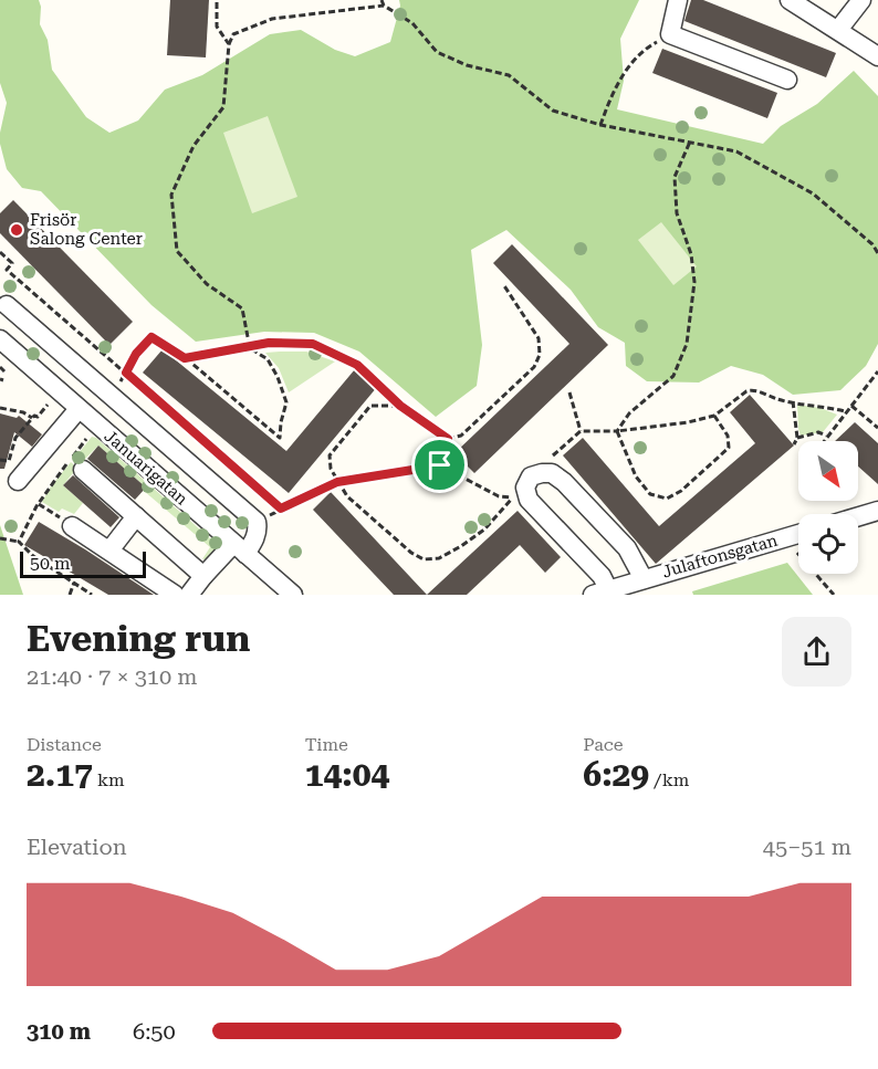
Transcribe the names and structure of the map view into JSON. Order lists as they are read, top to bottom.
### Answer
{
  "streets": {
    "street": ["Januarigatan", "Julaftonsgatan"]
  },
  "places": ["Frisör Salong Center"],
  "scale_bar": "50 m",
  "north": "bottom right",
  "page": {
    "scale": "50 m",
    "heading": ["Evening run", "21:40 · 7 × 310 m"],
    "stats": [
      ["Distance", "2.17 km"],
      ["Time", "14:04"],
      ["Pace", "6:29 /km"]
    ],
    "chart": ["Elevation", "45–51 m"],
    "list": [
      {
        "name": "310 m",
        "note": "6:50"
      }
    ]
  }
}
